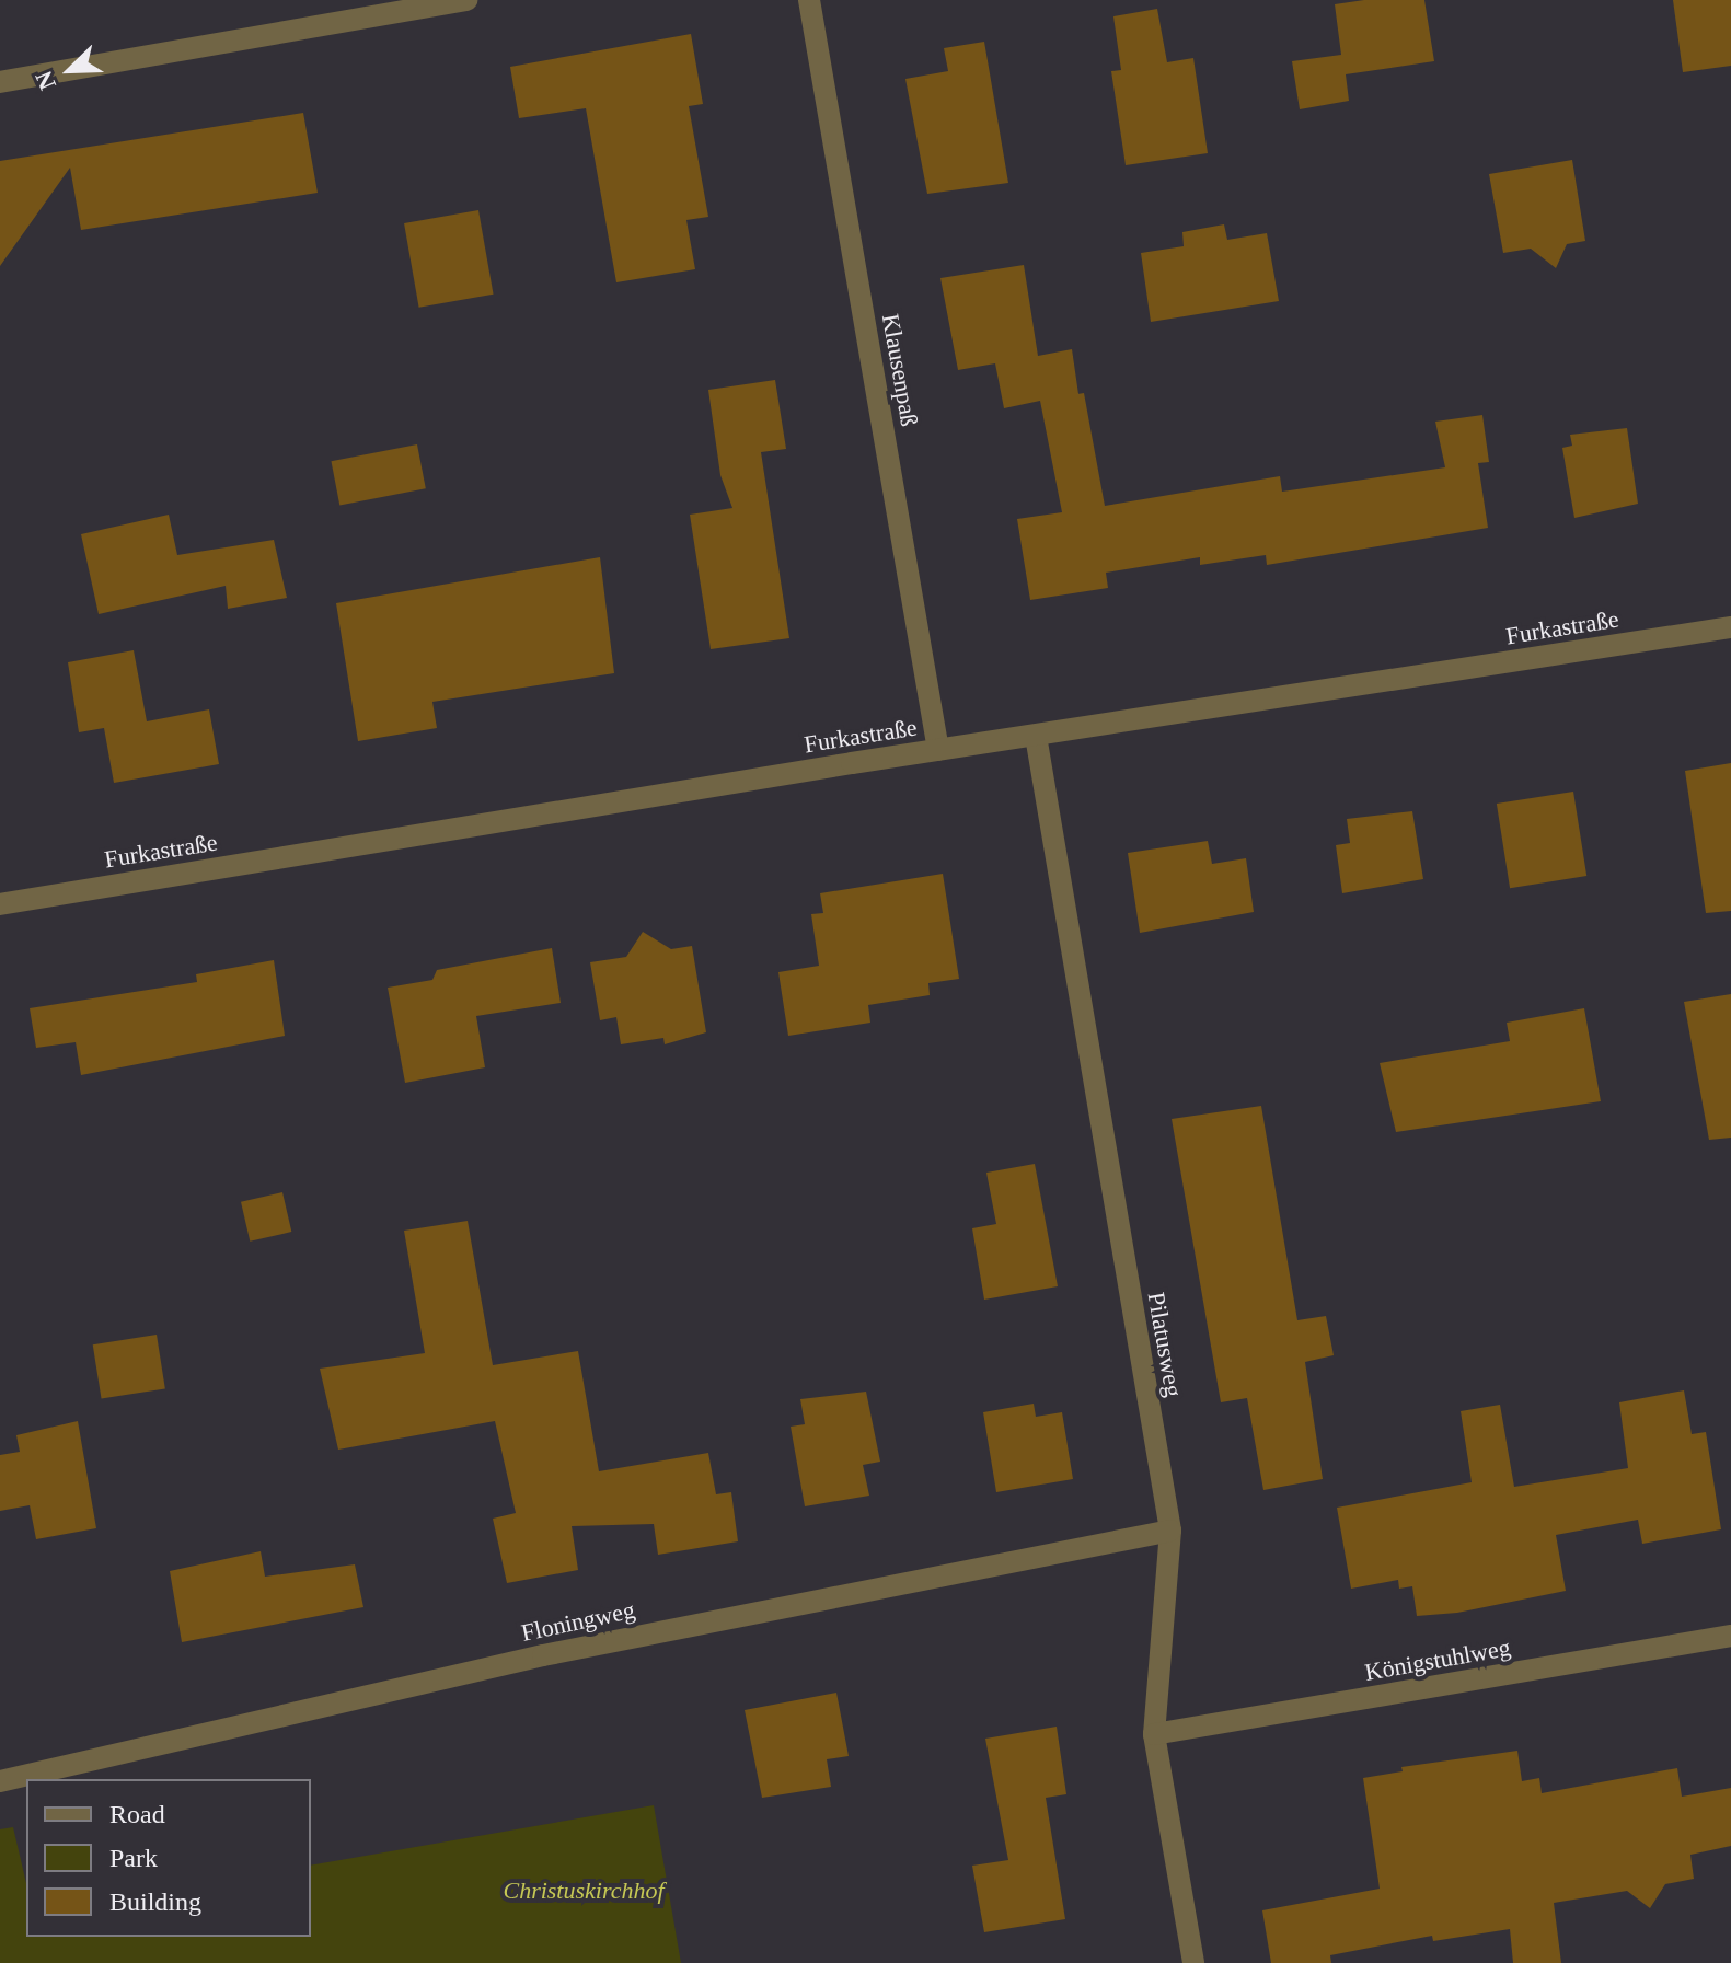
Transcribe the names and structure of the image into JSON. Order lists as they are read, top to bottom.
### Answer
{
  "streets": {
    "street": [
      "Klausenpaß",
      "Furkastraße",
      "Pilatusweg",
      "Floningweg",
      "Königstuhlweg"
    ]
  },
  "crossings": [
    ["Klausenpaß", "Furkastraße"],
    ["Furkastraße", "Pilatusweg"],
    ["Pilatusweg", "Floningweg"],
    ["Pilatusweg", "Königstuhlweg"]
  ],
  "parks": ["Christuskirchhof"],
  "legend": ["Road", "Park", "Building"],
  "north": "bottom left"
}
